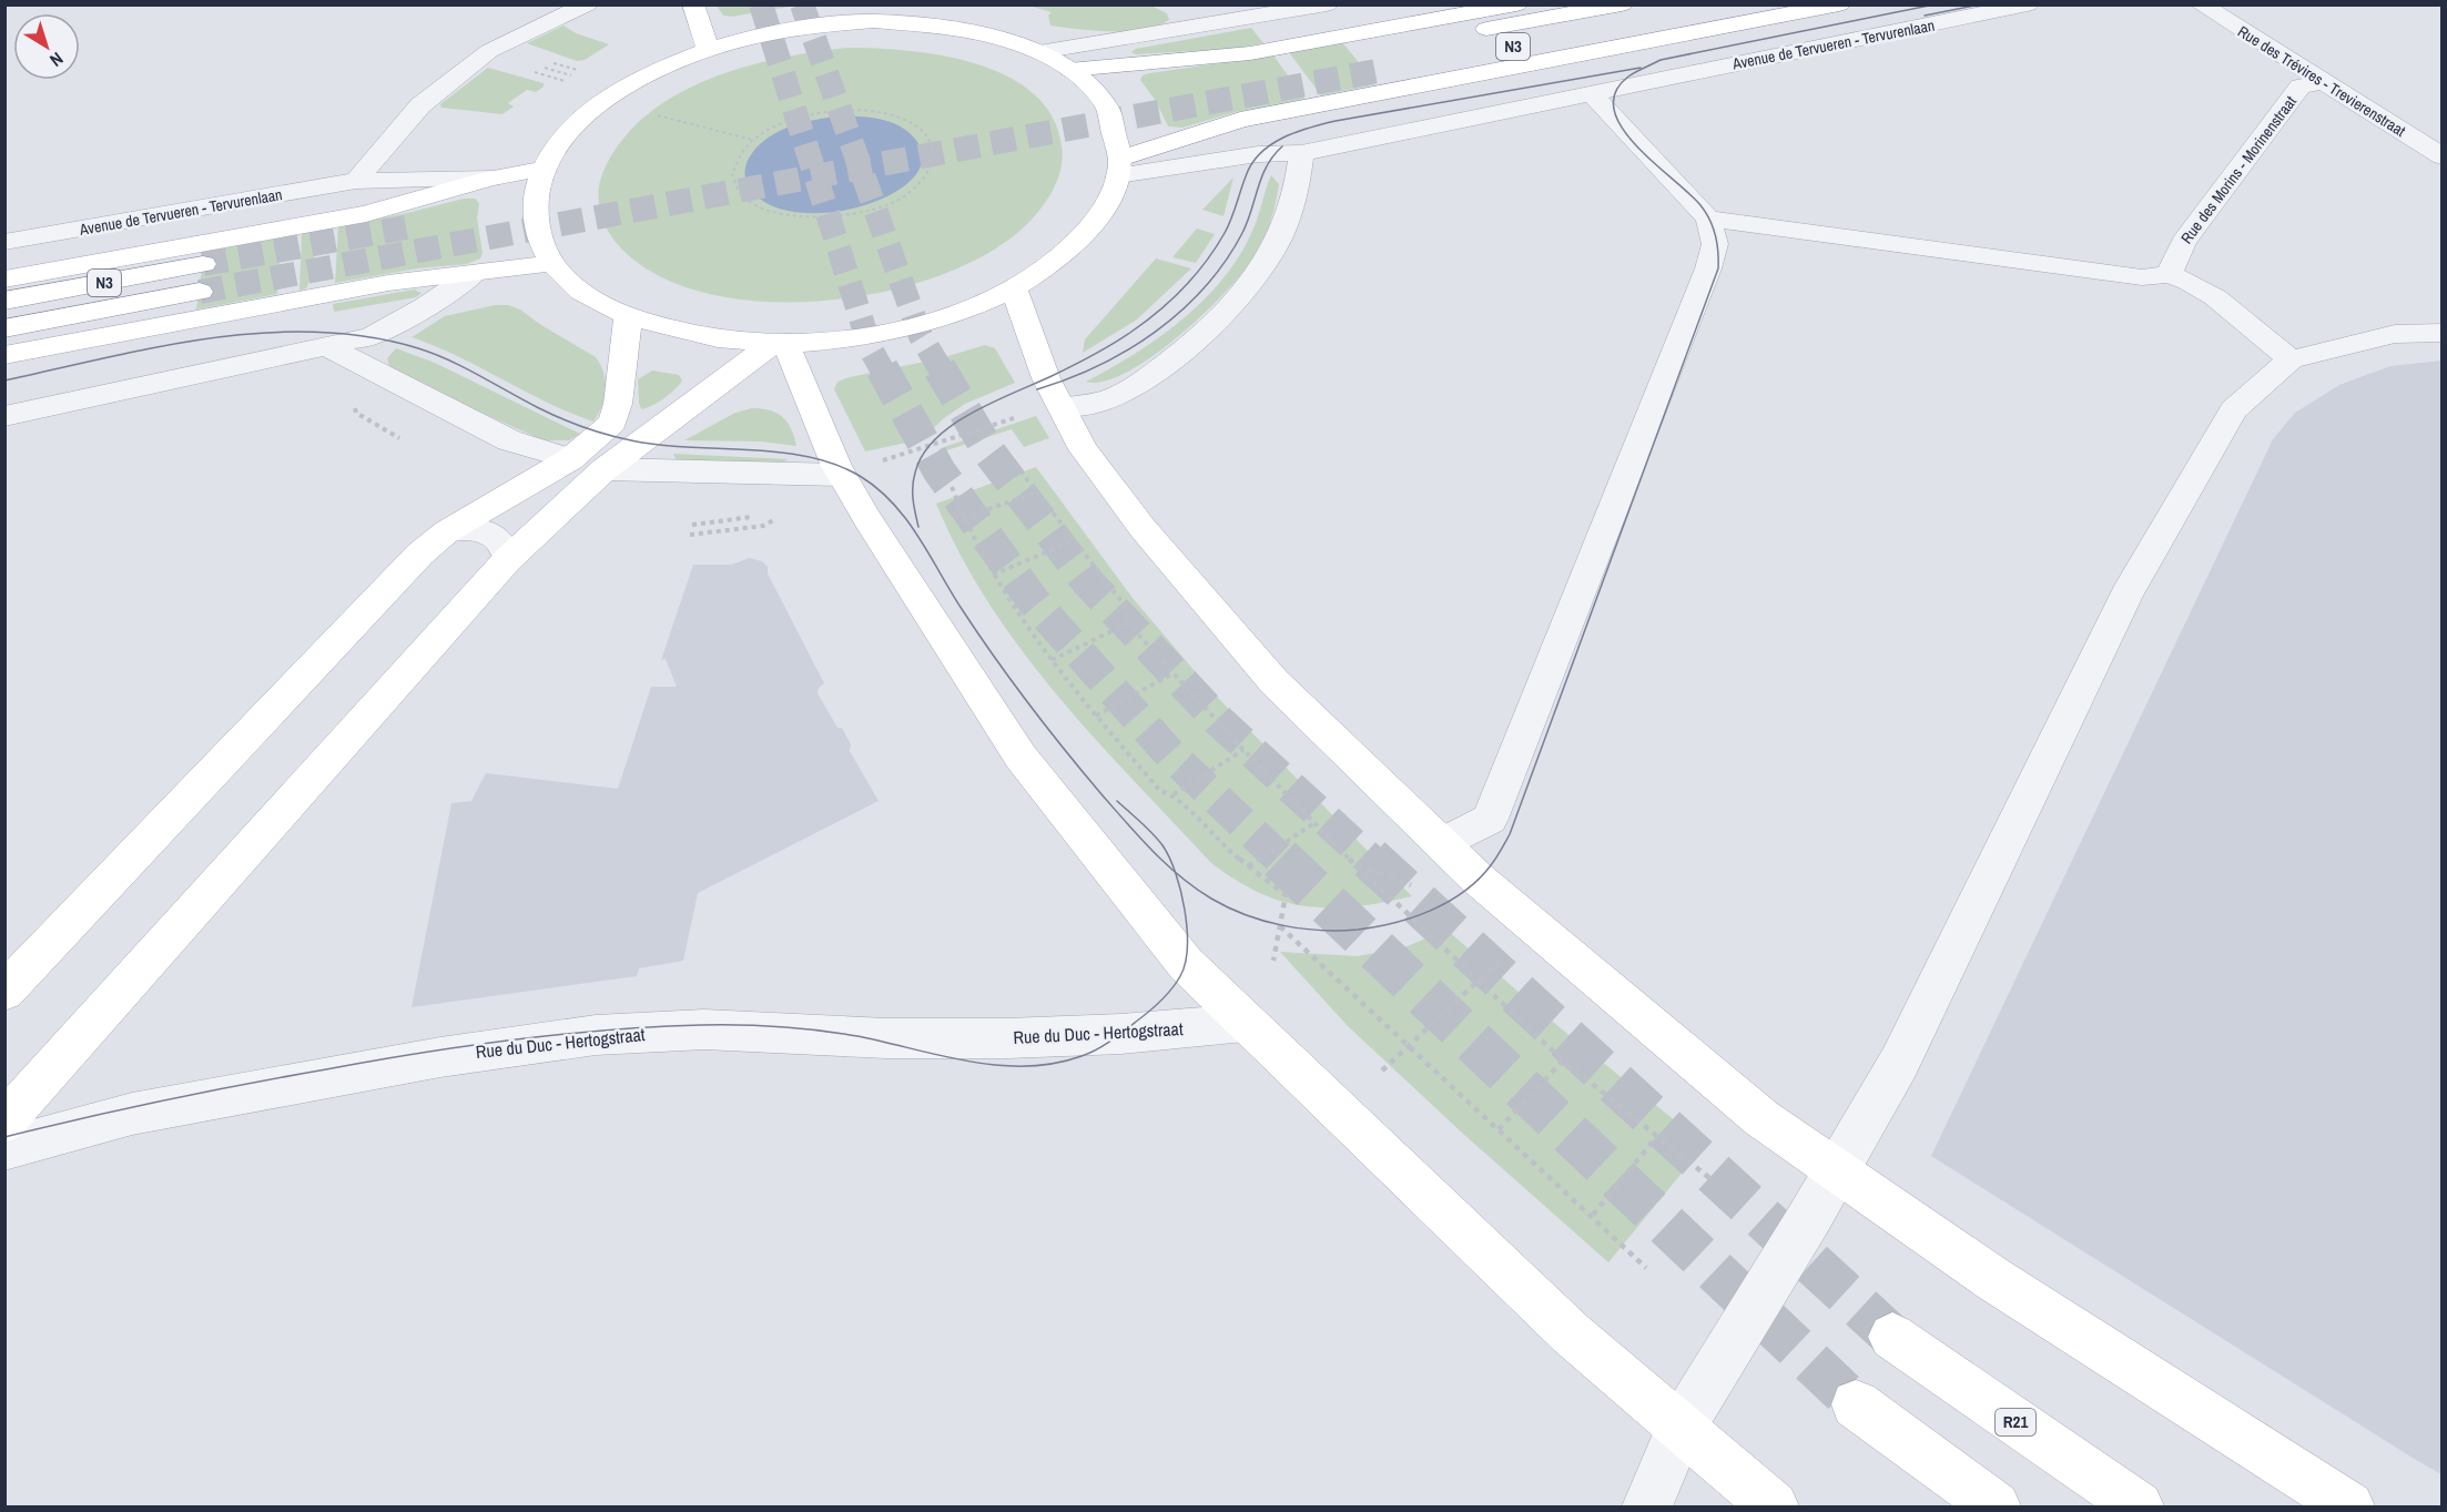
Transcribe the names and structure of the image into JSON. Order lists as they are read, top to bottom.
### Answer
{
  "streets": {
    "main road": ["N3", "R21"],
    "street": [
      "Avenue de Tervueren - Tervurenlaan",
      "Rue des Trévires - Trevierenstraat",
      "Rue des Morins - Morinenstraat",
      "Rue du Duc - Hertogstraat"
    ]
  },
  "crossings": [
    ["Rue des Trévires - Trevierenstraat", "Rue des Morins - Morinenstraat"]
  ],
  "north": "bottom right"
}
